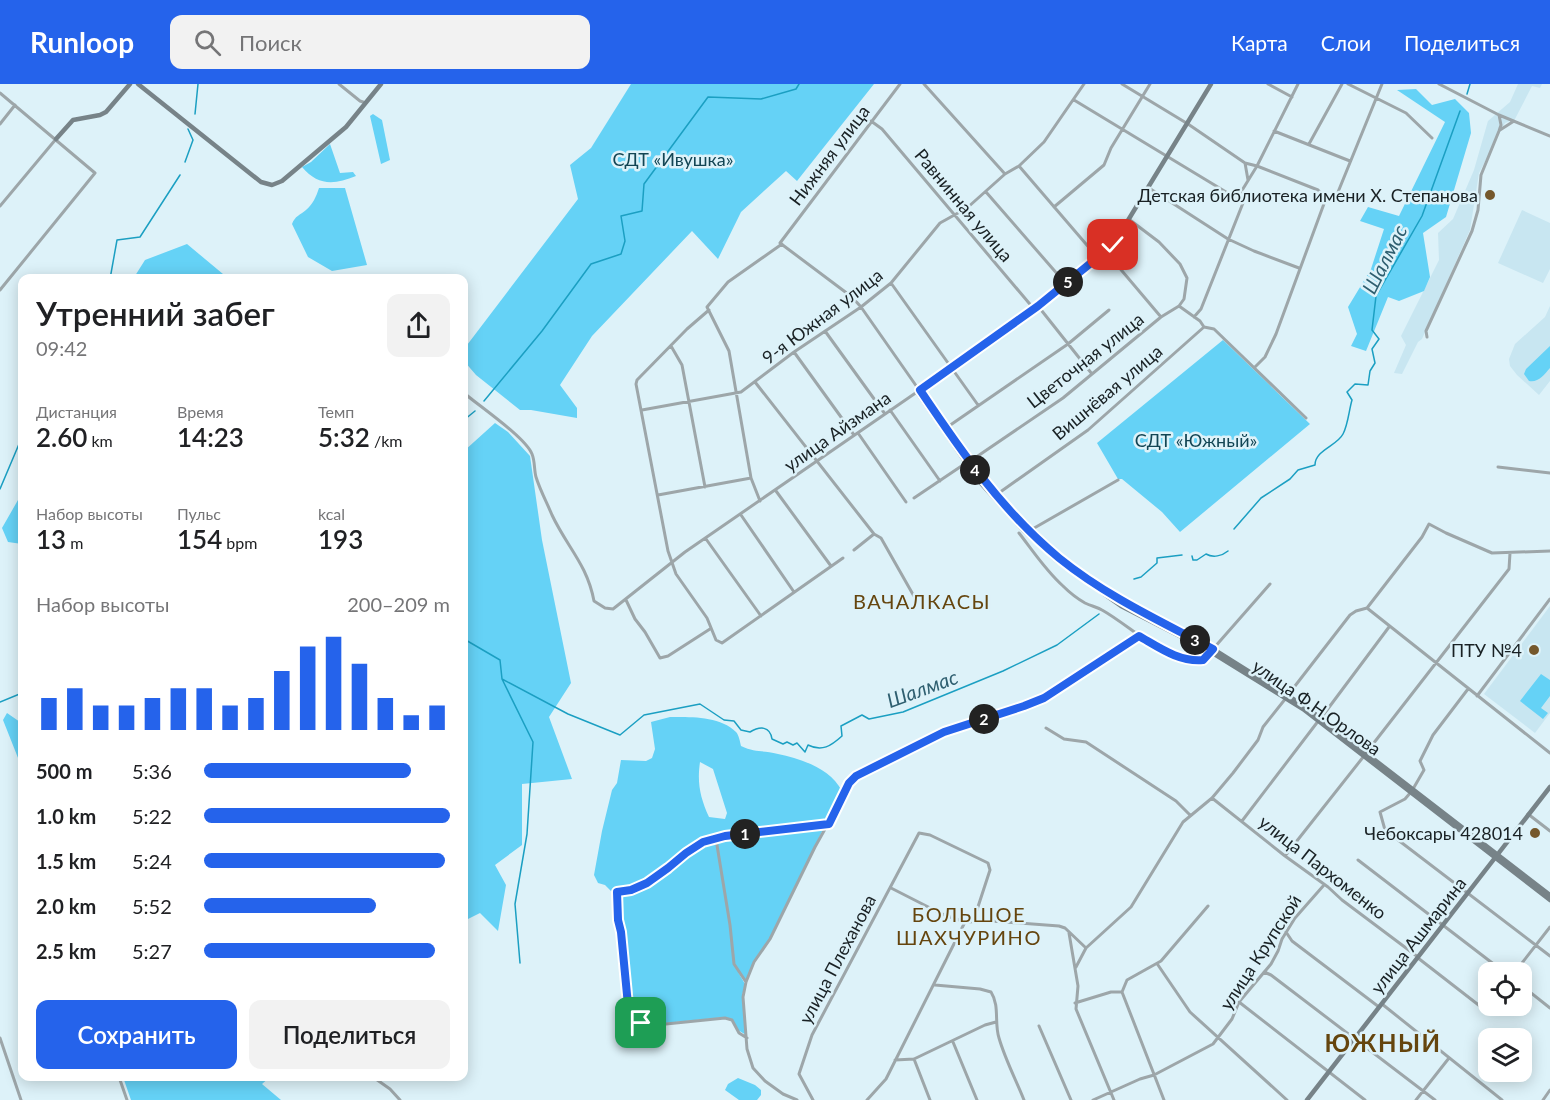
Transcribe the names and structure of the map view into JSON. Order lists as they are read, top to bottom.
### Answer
{
  "streets": {
    "street": [
      "Нижняя улица",
      "Равнинная улица",
      "9-я Южная улица",
      "Цветочная улица",
      "Вишнёвая улица",
      "улица Айзмана",
      "улица Ф.Н.Орлова",
      "улица Пархоменко",
      "улица Ашмарина",
      "улица Крупской",
      "улица Плеханова"
    ]
  },
  "crossings": [
    ["Нижняя улица", "Равнинная улица"],
    ["Нижняя улица", "9-я Южная улица"],
    ["Равнинная улица", "9-я Южная улица"],
    ["Равнинная улица", "Цветочная улица"],
    ["Равнинная улица", "улица Айзмана"],
    ["Цветочная улица", "улица Ф.Н.Орлова"],
    ["Вишнёвая улица", "улица Ф.Н.Орлова"],
    ["улица Айзмана", "улица Ф.Н.Орлова"],
    ["улица Ф.Н.Орлова", "улица Ашмарина"],
    ["улица Пархоменко", "улица Ашмарина"],
    ["улица Пархоменко", "улица Крупской"]
  ],
  "districts": ["ВАЧАЛКАСЫ", "БОЛЬШОЕ ШАХЧУРИНО", "ЮЖНЫЙ"],
  "water": ["Шалмас"],
  "parks": ["СДТ «Ивушка»", "СДТ «Южный»"],
  "places": ["Детская библиотека имени Х. Степанова", "ПТУ №4", "Чебоксары 428014"],
  "page": {
    "header": "Runloop",
    "search": "Поиск",
    "nav": ["Карта", "Слои", "Поделиться"],
    "pins": [
      "5",
      "4",
      "3",
      "2",
      "1"
    ],
    "heading": ["Утренний забег", "09:42"],
    "stats": [
      ["Дистанция", "2.60 km"],
      ["Время", "14:23"],
      ["Темп", "5:32 /km"],
      ["Набор высоты", "13 m"],
      ["Пульс", "154 bpm"],
      ["kcal", "193"]
    ],
    "chart": ["Набор высоты", "200–209 m"],
    "list": [
      {
        "name": "500 m",
        "note": "5:36"
      },
      {
        "name": "1.0 km",
        "note": "5:22"
      },
      {
        "name": "1.5 km",
        "note": "5:24"
      },
      {
        "name": "2.0 km",
        "note": "5:52"
      },
      {
        "name": "2.5 km",
        "note": "5:27"
      }
    ],
    "buttons": ["Сохранить", "Поделиться"]
  }
}
